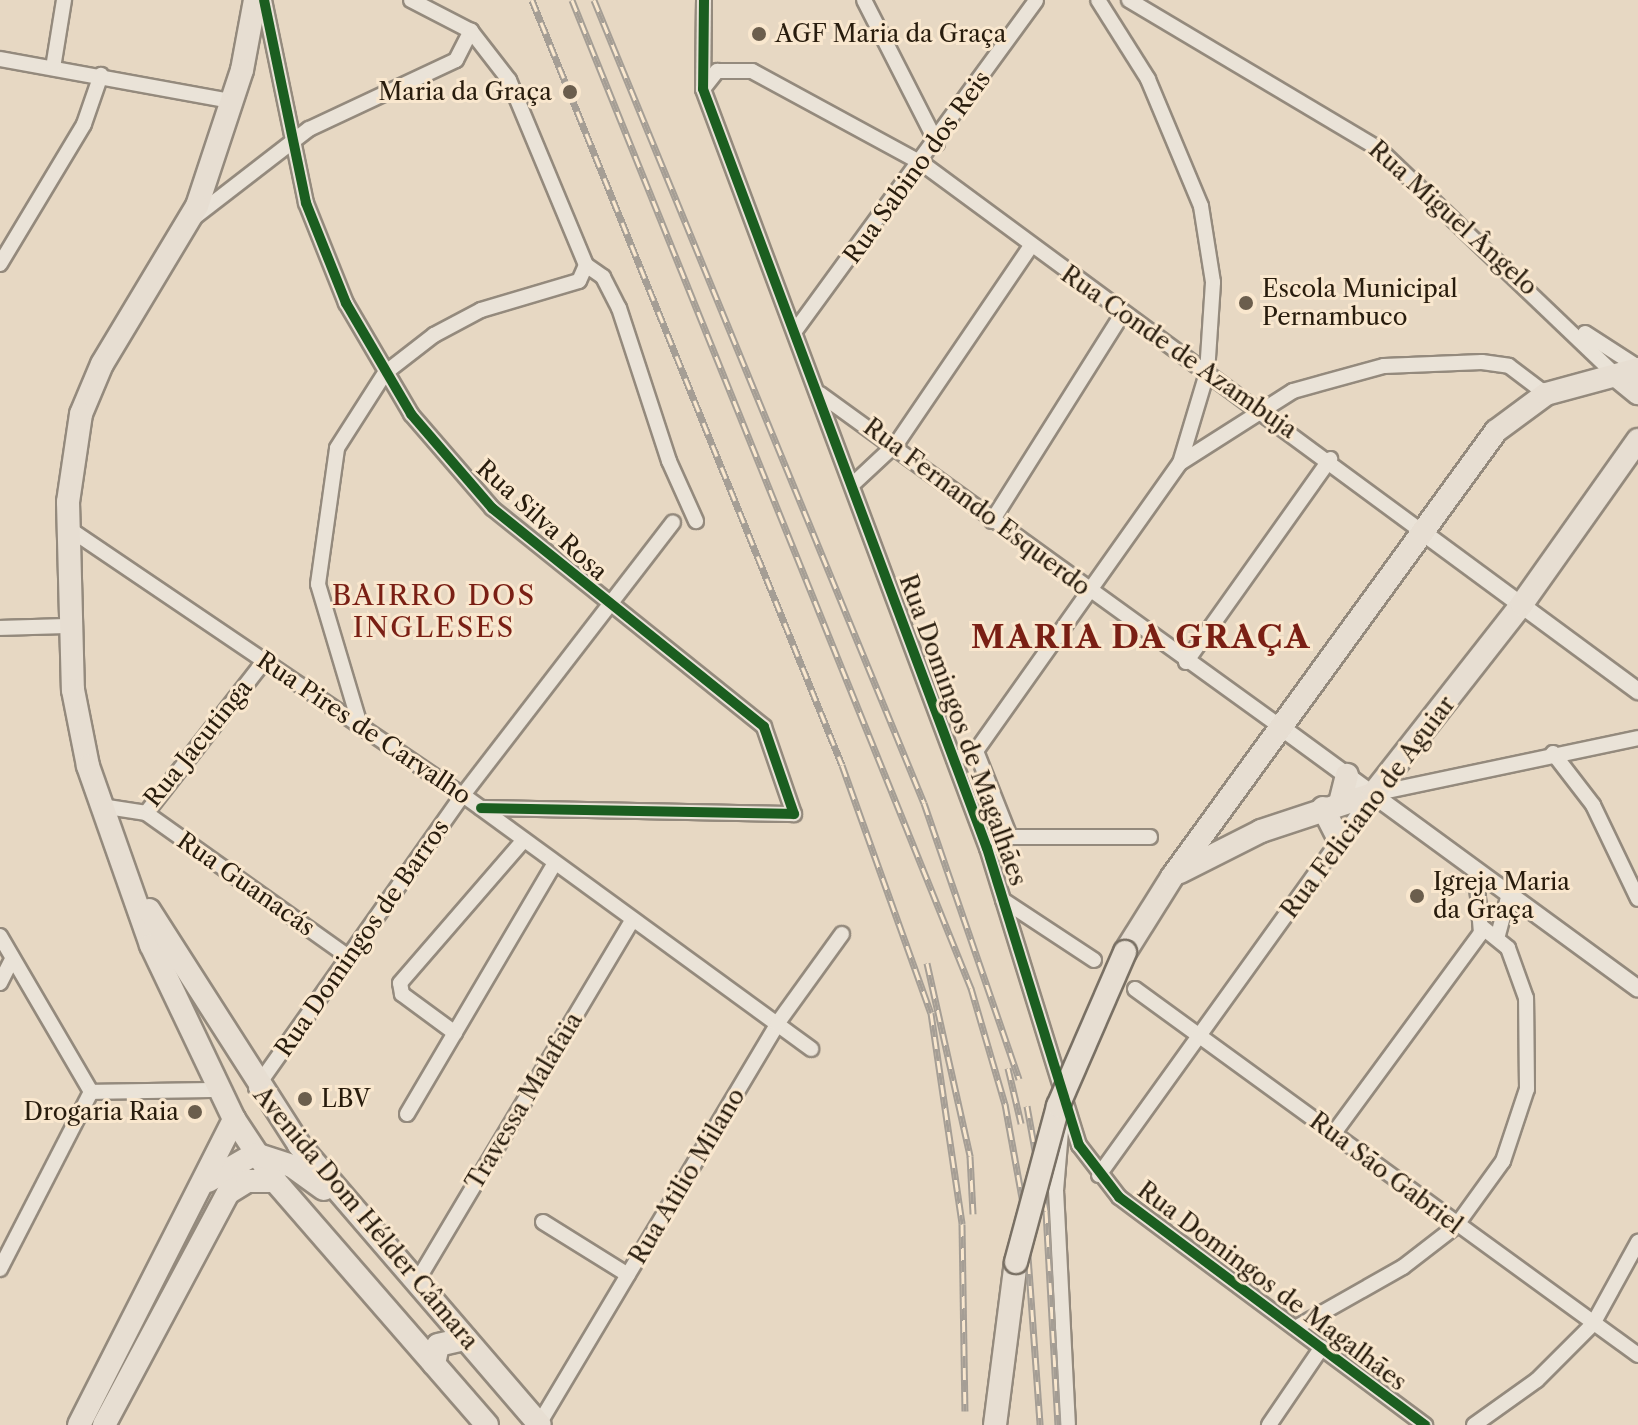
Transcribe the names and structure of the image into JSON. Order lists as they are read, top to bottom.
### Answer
{
  "streets": {
    "main road": ["Rua Miguel Ângelo", "Rua Feliciano de Aguiar", "Avenida Dom Hélder Câmara"],
    "street": [
      "Rua Sabino dos Reis",
      "Rua Conde de Azambuja",
      "Rua Fernando Esquerdo",
      "Rua Silva Rosa",
      "Rua Pires de Carvalho",
      "Rua Domingos de Magalhães",
      "Rua Jacutinga",
      "Rua Guanacás",
      "Rua Domingos de Barros",
      "Travessa Malafaia",
      "Rua São Gabriel",
      "Rua Atilio Milano"
    ]
  },
  "crossings": [
    ["Rua Sabino dos Reis", "Rua Conde de Azambuja"],
    ["Rua Sabino dos Reis", "Rua Domingos de Magalhães"],
    ["Rua Conde de Azambuja", "Rua Domingos de Magalhães"],
    ["Rua Conde de Azambuja", "Rua Feliciano de Aguiar"],
    ["Rua Fernando Esquerdo", "Rua Domingos de Magalhães"],
    ["Rua Fernando Esquerdo", "Rua Feliciano de Aguiar"],
    ["Rua Silva Rosa", "Rua Pires de Carvalho"],
    ["Rua Silva Rosa", "Rua Domingos de Barros"],
    ["Rua Pires de Carvalho", "Rua Jacutinga"],
    ["Rua Pires de Carvalho", "Rua Domingos de Barros"],
    ["Rua Pires de Carvalho", "Travessa Malafaia"],
    ["Rua Pires de Carvalho", "Rua Atilio Milano"],
    ["Rua Pires de Carvalho", "Avenida Dom Hélder Câmara"],
    ["Rua Domingos de Magalhães", "Rua Feliciano de Aguiar"],
    ["Rua Jacutinga", "Rua Guanacás"],
    ["Rua Jacutinga", "Avenida Dom Hélder Câmara"],
    ["Rua Feliciano de Aguiar", "Rua São Gabriel"],
    ["Rua Guanacás", "Rua Domingos de Barros"],
    ["Rua Domingos de Barros", "Avenida Dom Hélder Câmara"],
    ["Travessa Malafaia", "Avenida Dom Hélder Câmara"],
    ["Rua Atilio Milano", "Avenida Dom Hélder Câmara"]
  ],
  "districts": ["BAIRRO DOS INGLESES", "MARIA DA GRAÇA"],
  "places": [
    "AGF Maria da Graça",
    "Maria da Graça",
    "Escola Municipal Pernambuco",
    "Igreja Maria da Graça",
    "LBV",
    "Drogaria Raia"
  ]
}
